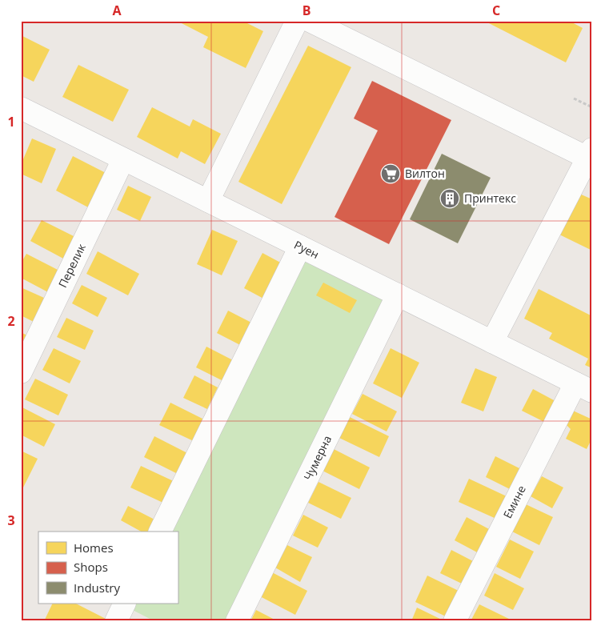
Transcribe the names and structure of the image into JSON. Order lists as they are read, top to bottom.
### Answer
{
  "streets": {
    "street": [
      "Руен",
      "Перелик",
      "Чумерна",
      "Емине"
    ]
  },
  "crossings": [
    ["Руен", "Перелик"],
    ["Руен", "Чумерна"],
    ["Руен", "Емине"]
  ],
  "places": {
    "supermarket": ["Вилтон"],
    "building": ["Принтекс"]
  },
  "legend": ["Homes", "Shops", "Industry"],
  "grid": {
    "columns": ["A", "B", "C"],
    "rows": ["1", "2", "3"]
  }
}
